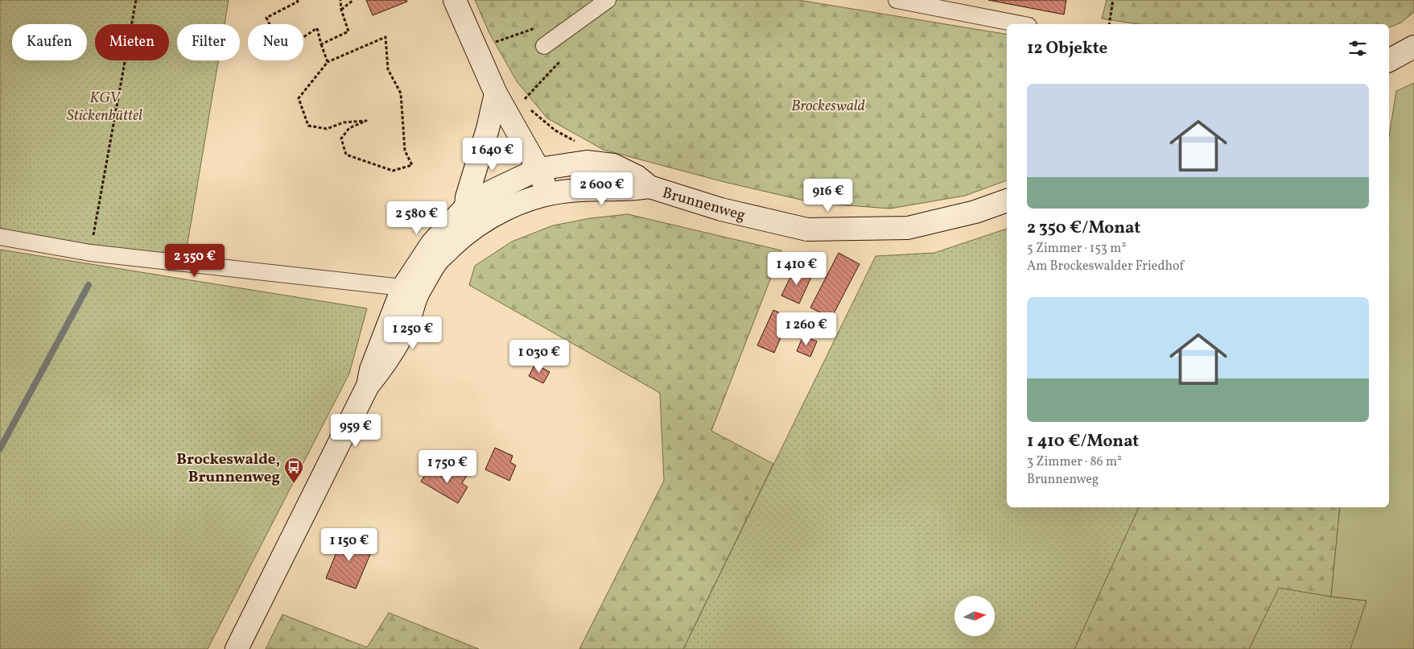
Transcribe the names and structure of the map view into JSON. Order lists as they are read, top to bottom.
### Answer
{
  "streets": {
    "street": ["Brunnenweg"]
  },
  "parks": ["KGV Stickenbüttel", "Brockeswald"],
  "places": {
    "bus stop": ["Brockeswalde, Brunnenweg"]
  },
  "north": "right",
  "page": {
    "chip": [
      "Kaufen",
      "Mieten",
      "Filter",
      "Neu"
    ],
    "heading": "12 Objekte",
    "list": [
      {
        "name": "2 350 €/Monat",
        "note": "5 Zimmer · 153 m² · Am Brockeswalder Friedhof"
      },
      {
        "name": "1 410 €/Monat",
        "note": "3 Zimmer · 86 m² · Brunnenweg"
      }
    ],
    "price": [
      "1 640 €",
      "2 600 €",
      "916 €",
      "2 580 €",
      "2 350 €",
      "1 410 €",
      "1 260 €",
      "1 250 €",
      "1 030 €",
      "959 €",
      "1 750 €",
      "1 150 €"
    ]
  }
}
